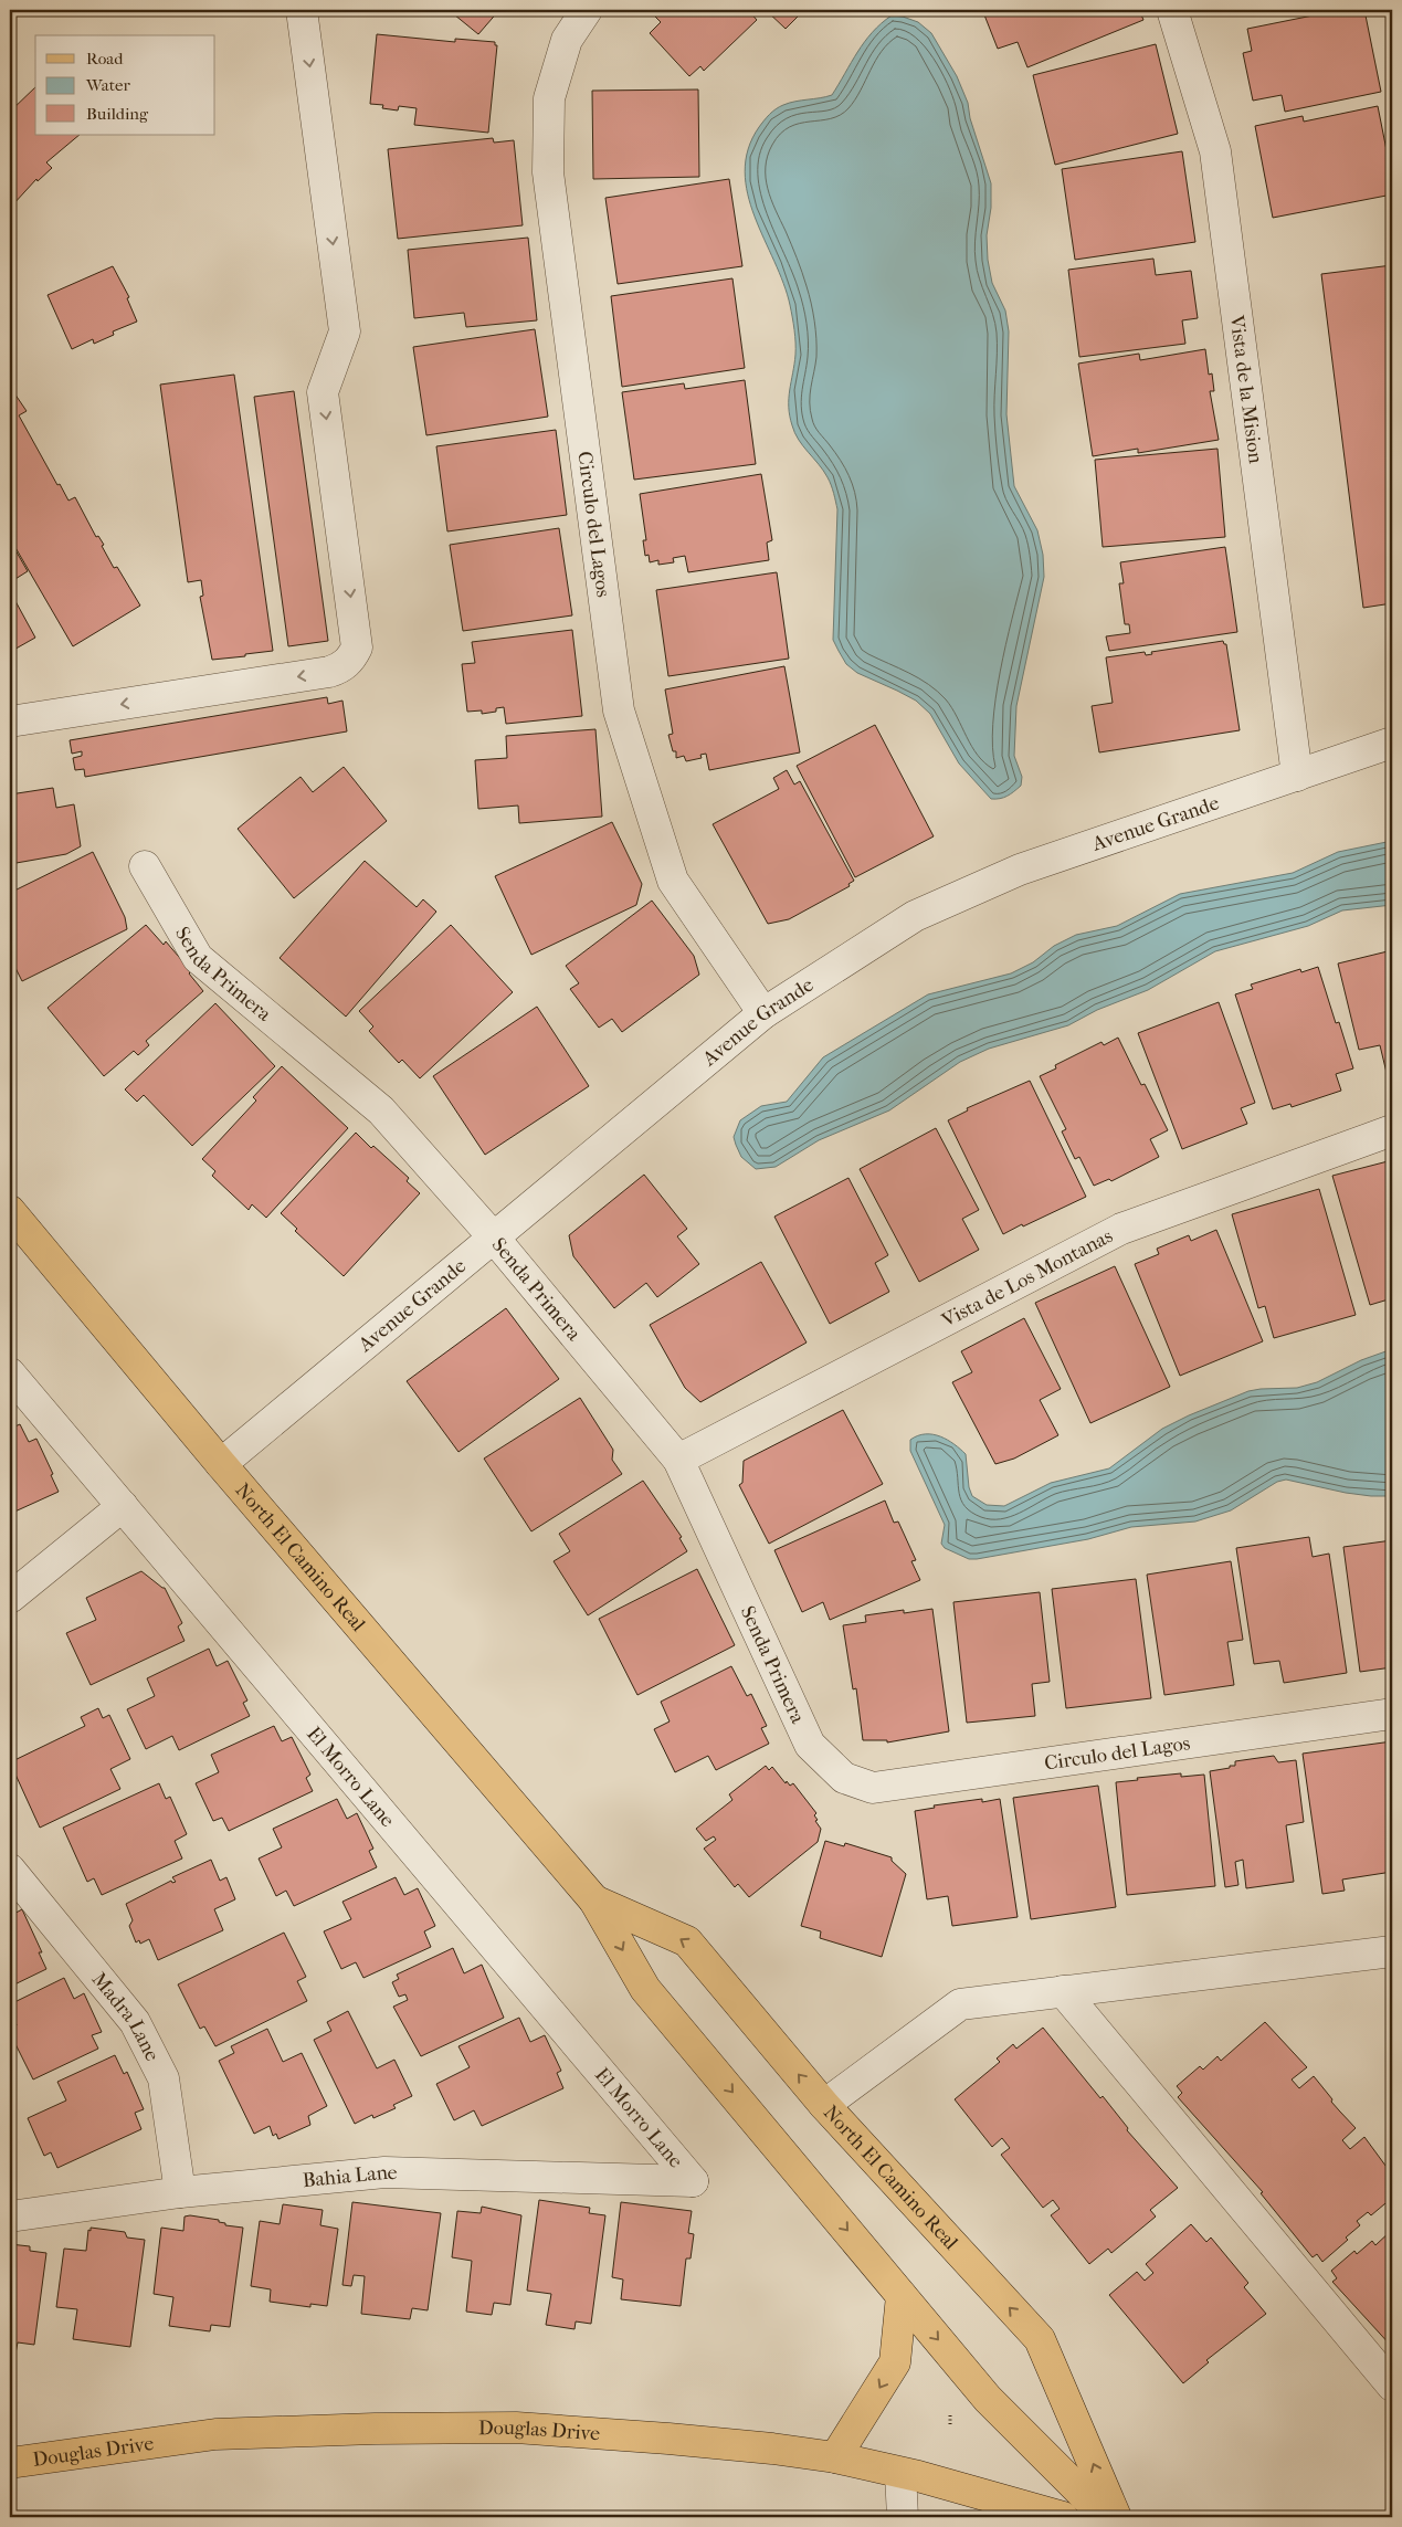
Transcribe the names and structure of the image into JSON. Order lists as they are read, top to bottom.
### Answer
{
  "streets": {
    "main road": ["North El Camino Real", "Douglas Drive"],
    "street": [
      "Vista de la Mision",
      "Circulo del Lagos",
      "Avenue Grande",
      "Senda Primera",
      "Vista de Los Montanas",
      "El Morro Lane",
      "Madra Lane",
      "Bahia Lane"
    ]
  },
  "crossings": [
    ["Vista de la Mision", "Avenue Grande"],
    ["Circulo del Lagos", "Avenue Grande"],
    ["Circulo del Lagos", "Senda Primera"],
    ["Avenue Grande", "Senda Primera"],
    ["Avenue Grande", "North El Camino Real"],
    ["Senda Primera", "Vista de Los Montanas"],
    ["El Morro Lane", "Bahia Lane"],
    ["Madra Lane", "Bahia Lane"]
  ],
  "legend": ["Road", "Water", "Building"]
}
